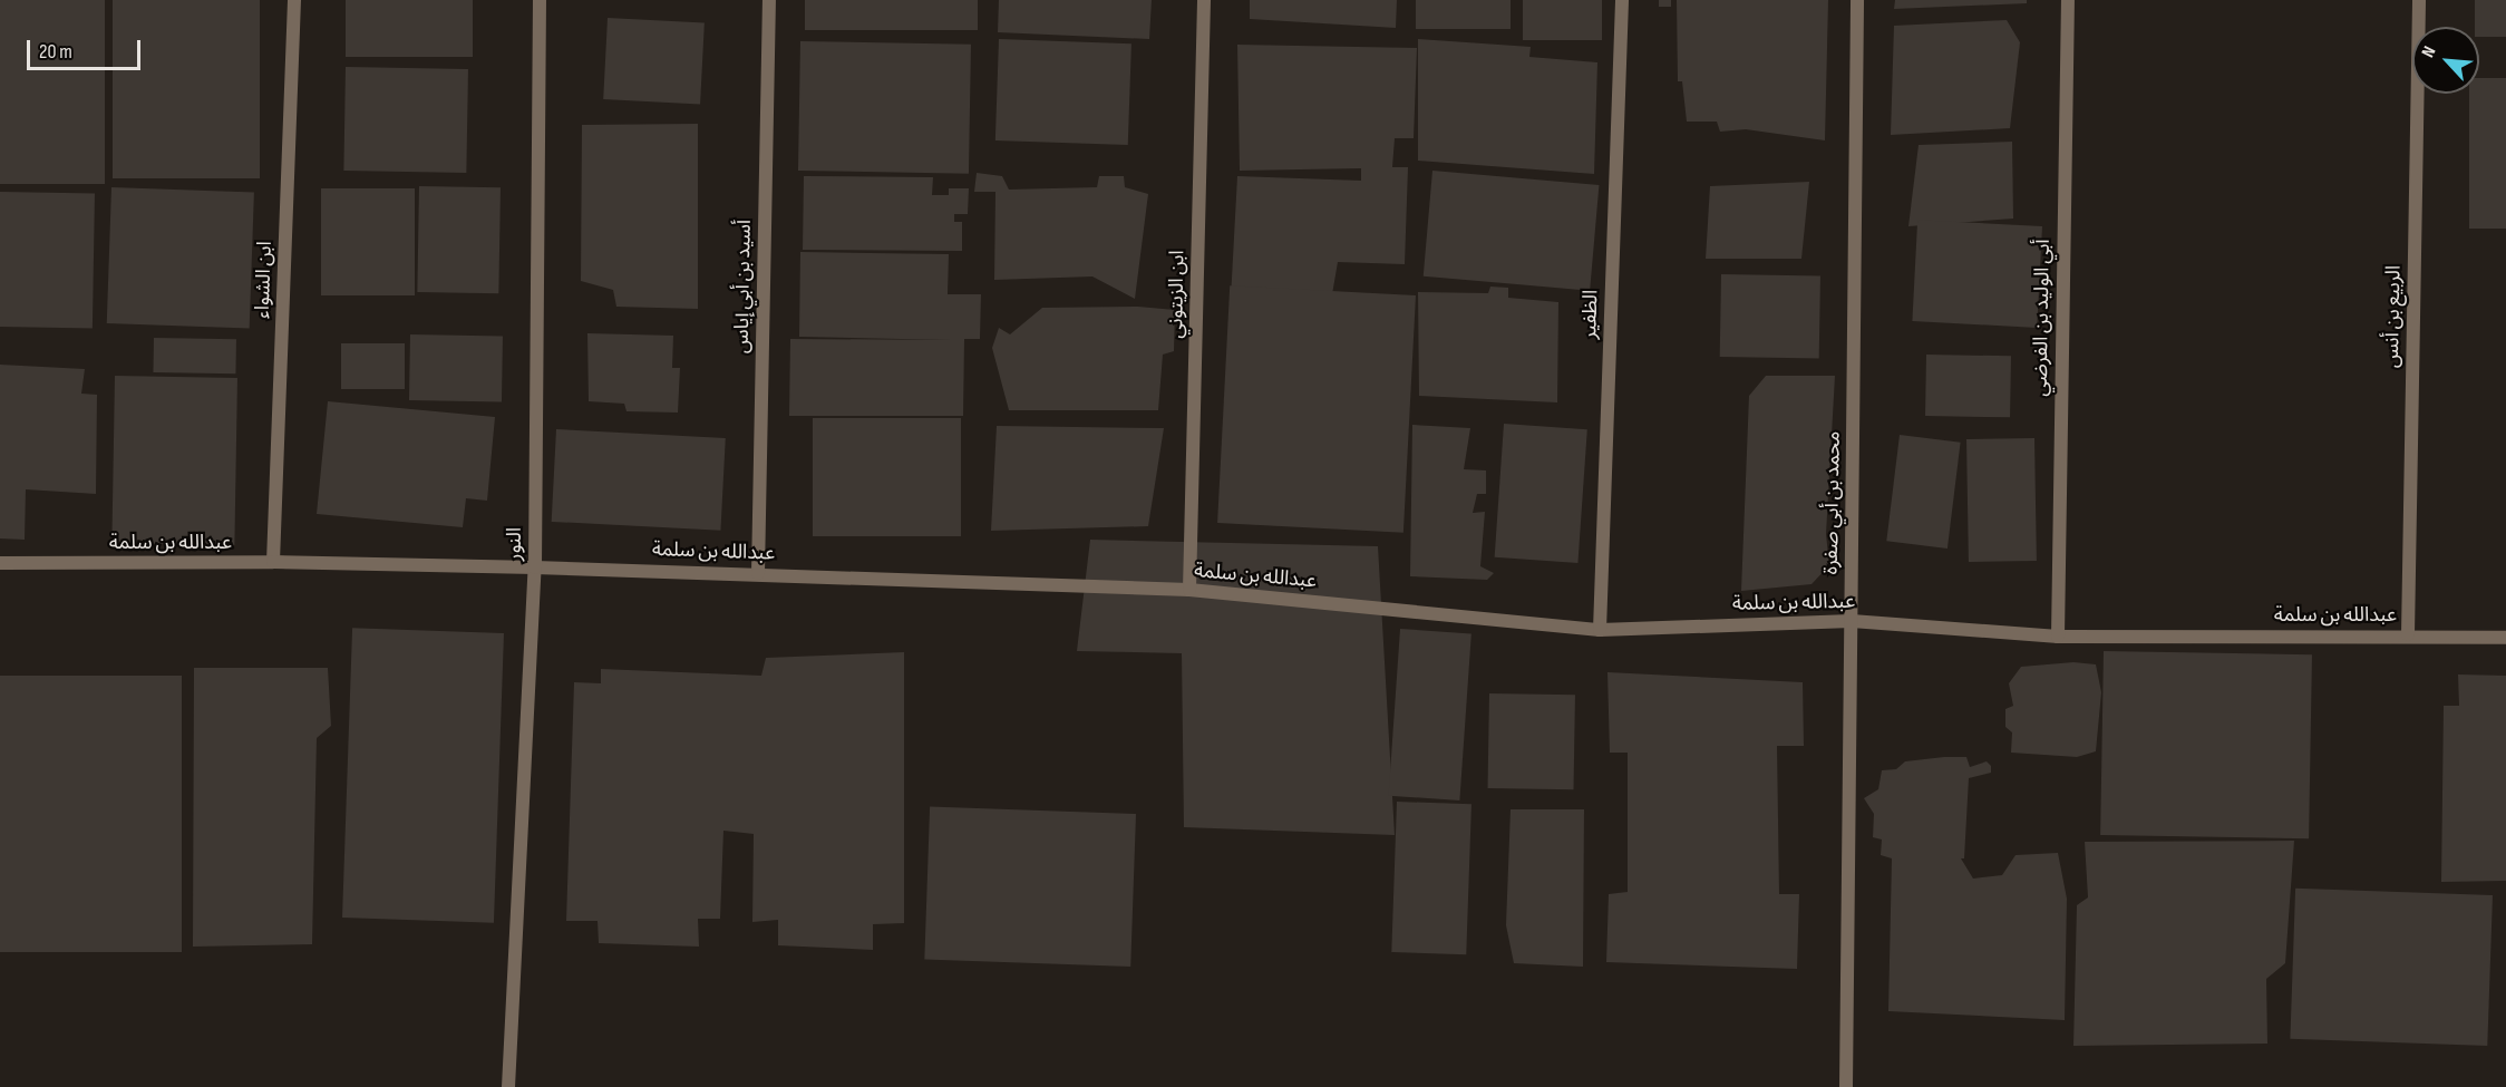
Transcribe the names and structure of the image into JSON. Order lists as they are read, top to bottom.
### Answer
{
  "streets": {
    "street": [
      "ابن الشواء",
      "أسيد بن أبي إياس",
      "ابن الزيتوني",
      "الظفير",
      "الربيع بن أنس",
      "أبي الوليد بن الفرضي",
      "محمد بن أبي صفرة",
      "عبدالله بن سلمة",
      "النور"
    ]
  },
  "crossings": [
    ["ابن الشواء", "عبدالله بن سلمة"],
    ["أسيد بن أبي إياس", "عبدالله بن سلمة"],
    ["ابن الزيتوني", "عبدالله بن سلمة"],
    ["الظفير", "عبدالله بن سلمة"],
    ["الربيع بن أنس", "عبدالله بن سلمة"],
    ["أبي الوليد بن الفرضي", "عبدالله بن سلمة"],
    ["محمد بن أبي صفرة", "عبدالله بن سلمة"],
    ["عبدالله بن سلمة", "النور"]
  ],
  "scale_bar": "20 m",
  "north": "top left"
}
